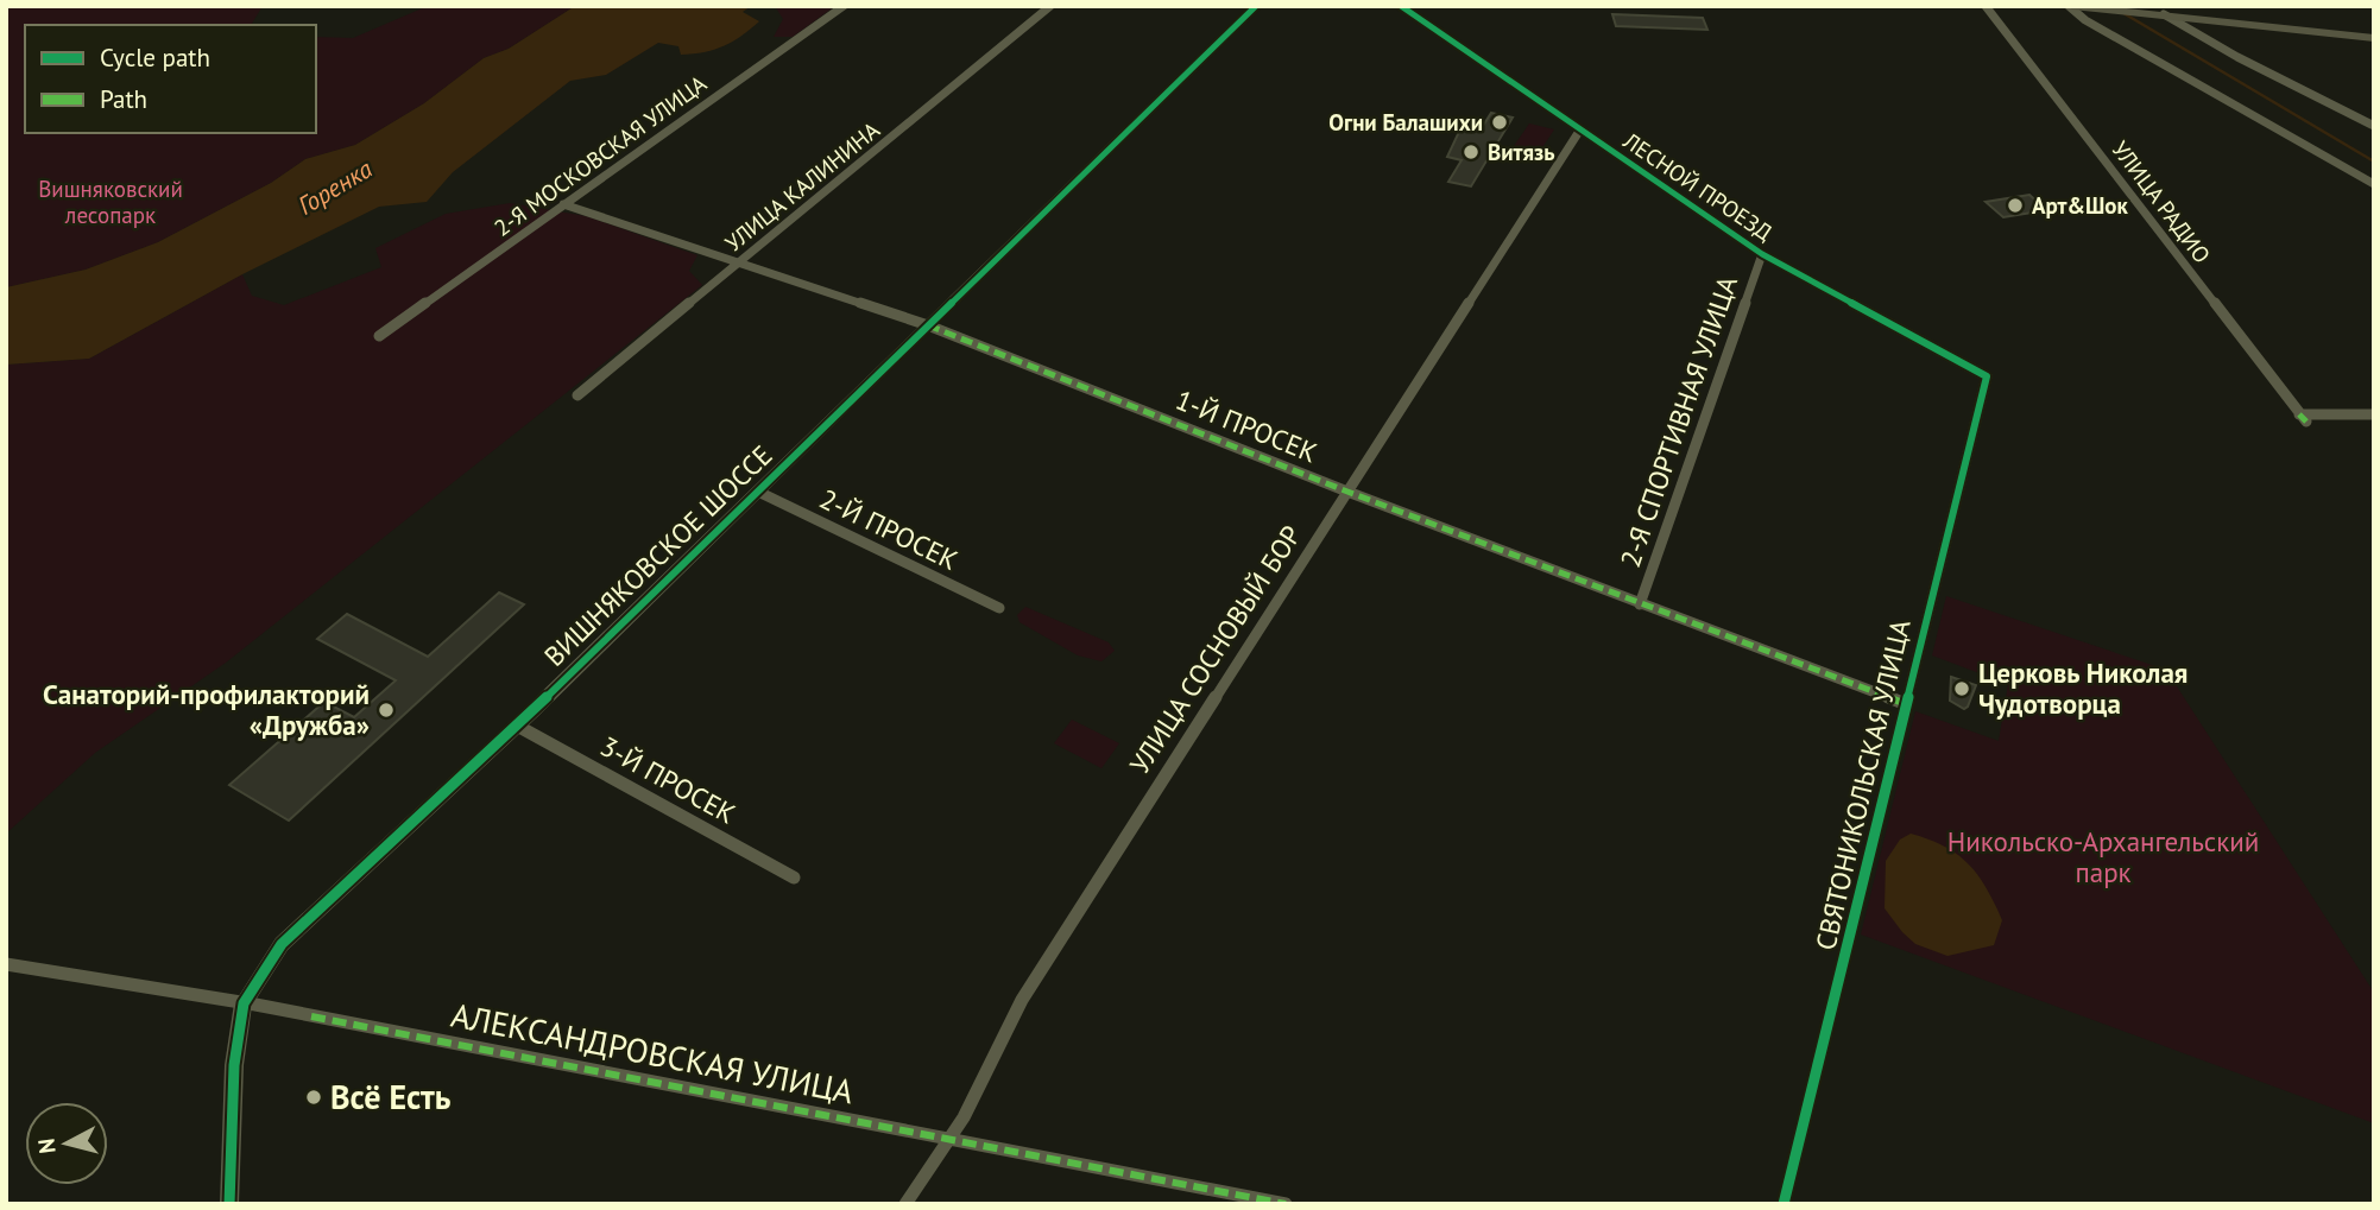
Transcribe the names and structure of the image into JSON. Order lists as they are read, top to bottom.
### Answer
{
  "streets": {
    "street": [
      "2-Я МОСКОВСКАЯ УЛИЦА",
      "УЛИЦА КАЛИНИНА",
      "ЛЕСНОЙ ПРОЕЗД",
      "УЛИЦА РАДИО",
      "2-Я СПОРТИВНАЯ УЛИЦА",
      "1-Й ПРОСЕК",
      "2-Й ПРОСЕК",
      "ВИШНЯКОВСКОЕ ШОССЕ",
      "УЛИЦА СОСНОВЫЙ БОР",
      "3-Й ПРОСЕК",
      "СВЯТОНИКОЛЬСКАЯ УЛИЦА",
      "АЛЕКСАНДРОВСКАЯ УЛИЦА"
    ]
  },
  "crossings": [
    ["2-Я МОСКОВСКАЯ УЛИЦА", "1-Й ПРОСЕК"],
    ["УЛИЦА КАЛИНИНА", "1-Й ПРОСЕК"],
    ["ЛЕСНОЙ ПРОЕЗД", "2-Я СПОРТИВНАЯ УЛИЦА"],
    ["ЛЕСНОЙ ПРОЕЗД", "УЛИЦА СОСНОВЫЙ БОР"],
    ["ЛЕСНОЙ ПРОЕЗД", "СВЯТОНИКОЛЬСКАЯ УЛИЦА"],
    ["2-Я СПОРТИВНАЯ УЛИЦА", "1-Й ПРОСЕК"],
    ["1-Й ПРОСЕК", "ВИШНЯКОВСКОЕ ШОССЕ"],
    ["1-Й ПРОСЕК", "УЛИЦА СОСНОВЫЙ БОР"],
    ["1-Й ПРОСЕК", "СВЯТОНИКОЛЬСКАЯ УЛИЦА"],
    ["2-Й ПРОСЕК", "ВИШНЯКОВСКОЕ ШОССЕ"],
    ["ВИШНЯКОВСКОЕ ШОССЕ", "3-Й ПРОСЕК"],
    ["ВИШНЯКОВСКОЕ ШОССЕ", "АЛЕКСАНДРОВСКАЯ УЛИЦА"],
    ["УЛИЦА СОСНОВЫЙ БОР", "АЛЕКСАНДРОВСКАЯ УЛИЦА"]
  ],
  "water": ["Горенка"],
  "parks": ["Вишняковский лесопарк", "Никольско-Архангельский парк"],
  "places": [
    "Огни Балашихи",
    "Витязь",
    "Арт&Шок",
    "Церковь Николая Чудотворца",
    "Санаторий-профилакторий «Дружба»",
    "Всё Есть"
  ],
  "legend": ["Cycle path", "Path"],
  "north": "left"
}
